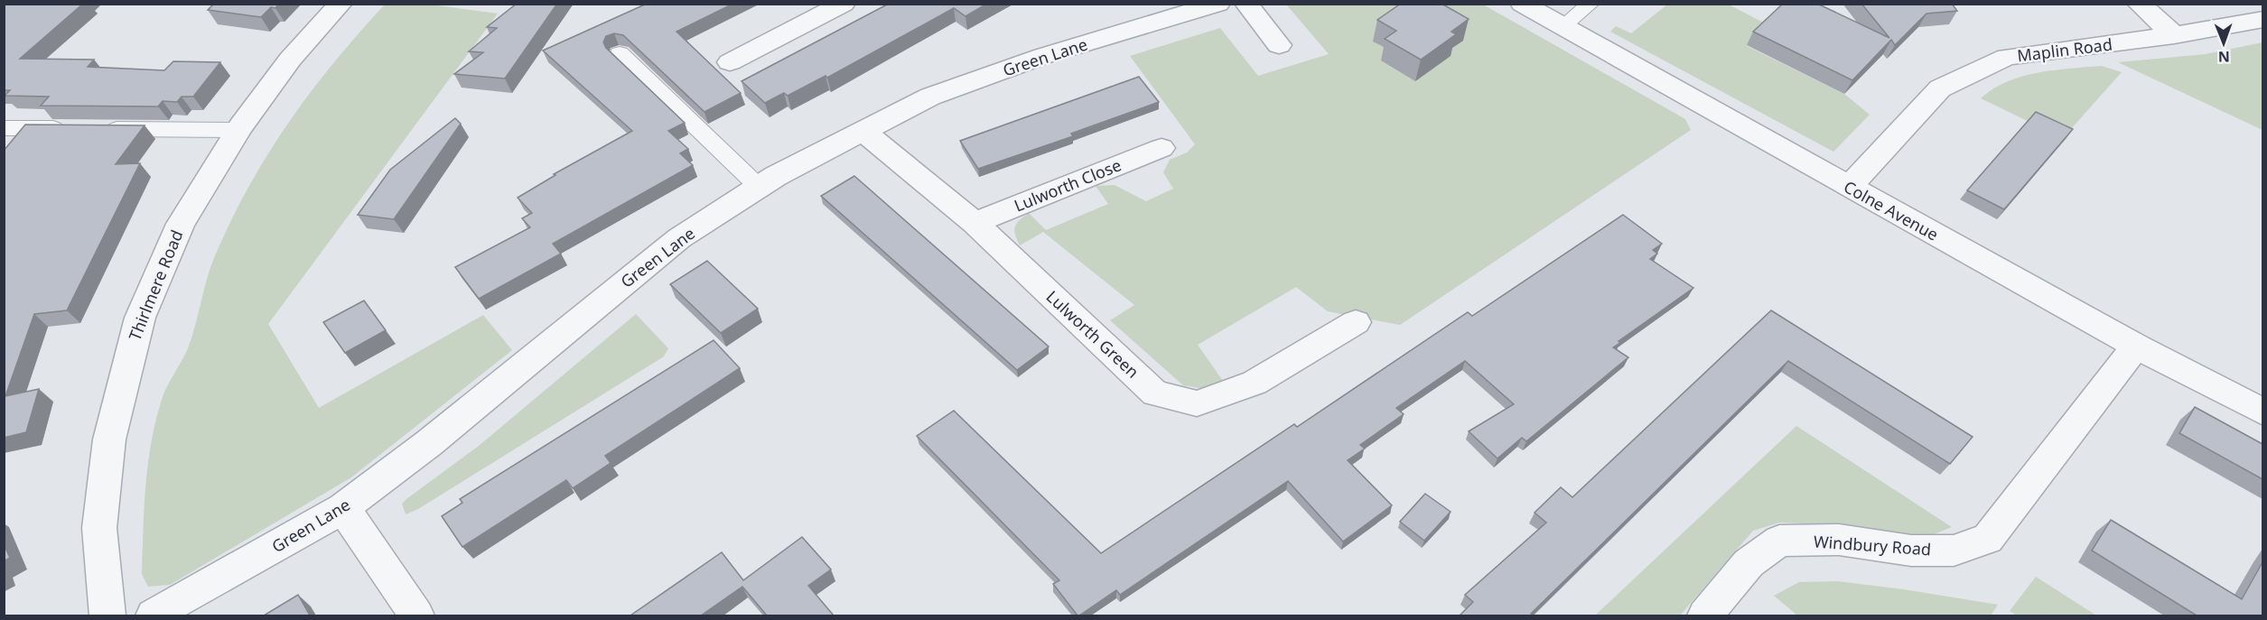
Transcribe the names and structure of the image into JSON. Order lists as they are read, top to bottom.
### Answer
{
  "streets": {
    "street": [
      "Maplin Road",
      "Green Lane",
      "Lulworth Close",
      "Colne Avenue",
      "Thirlmere Road",
      "Lulworth Green",
      "Windbury Road"
    ]
  },
  "crossings": [
    ["Maplin Road", "Colne Avenue"],
    ["Green Lane", "Lulworth Green"],
    ["Lulworth Close", "Lulworth Green"],
    ["Colne Avenue", "Windbury Road"]
  ],
  "north": "bottom"
}
